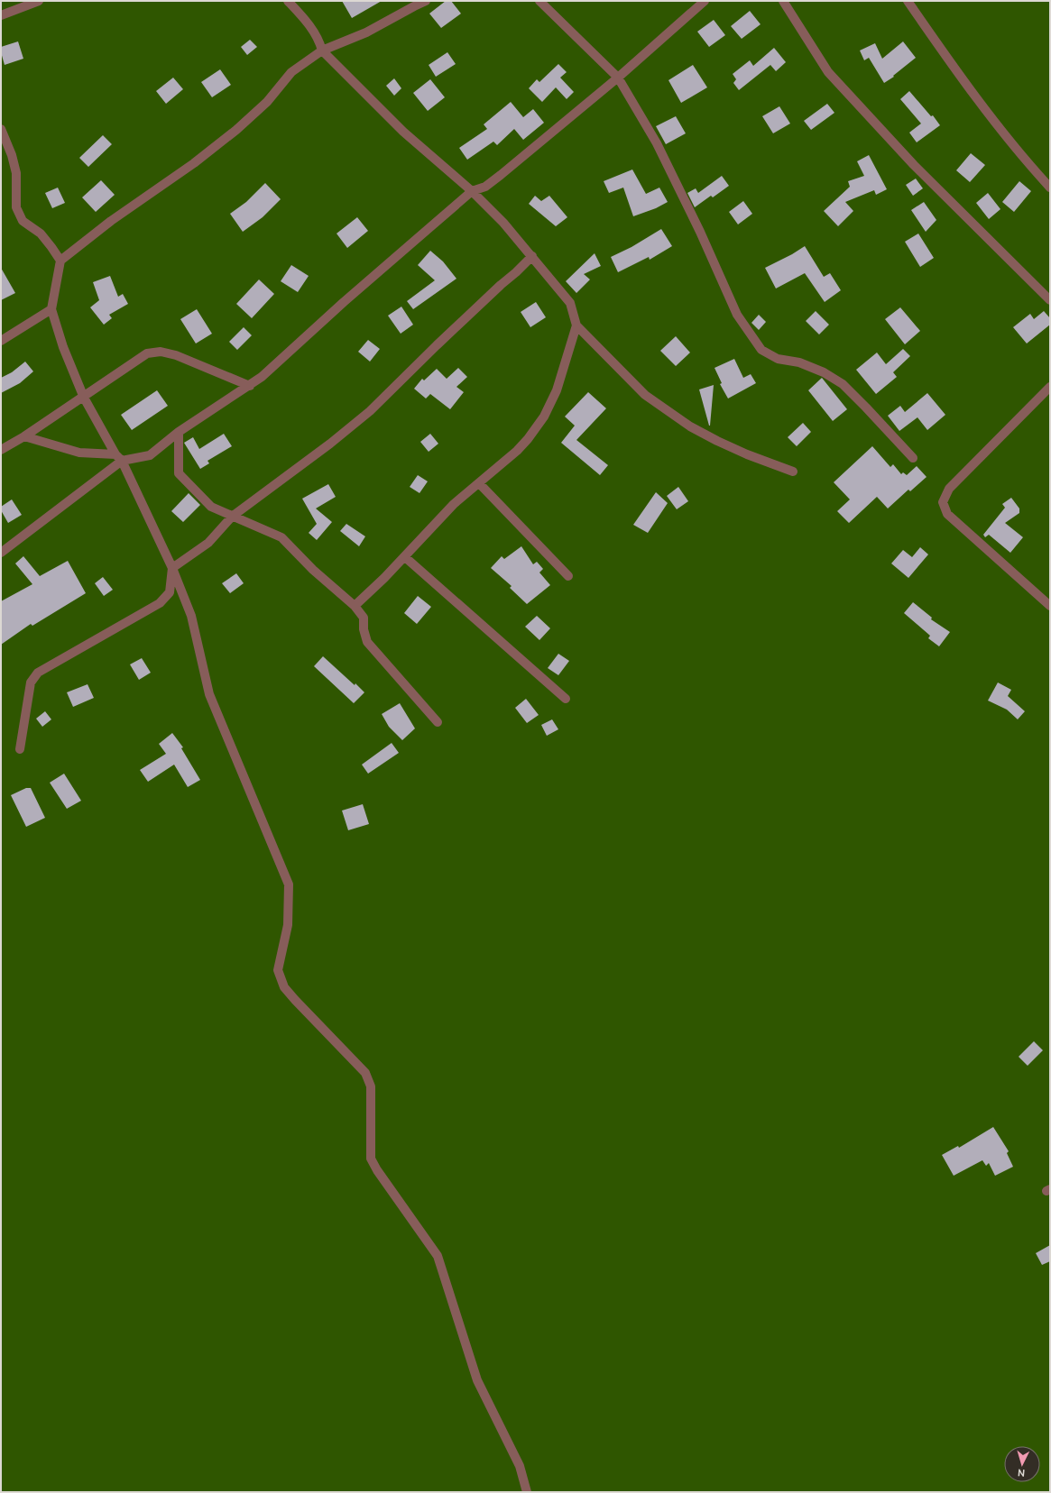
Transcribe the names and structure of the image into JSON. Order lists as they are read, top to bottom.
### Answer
{
  "north": "bottom"
}
